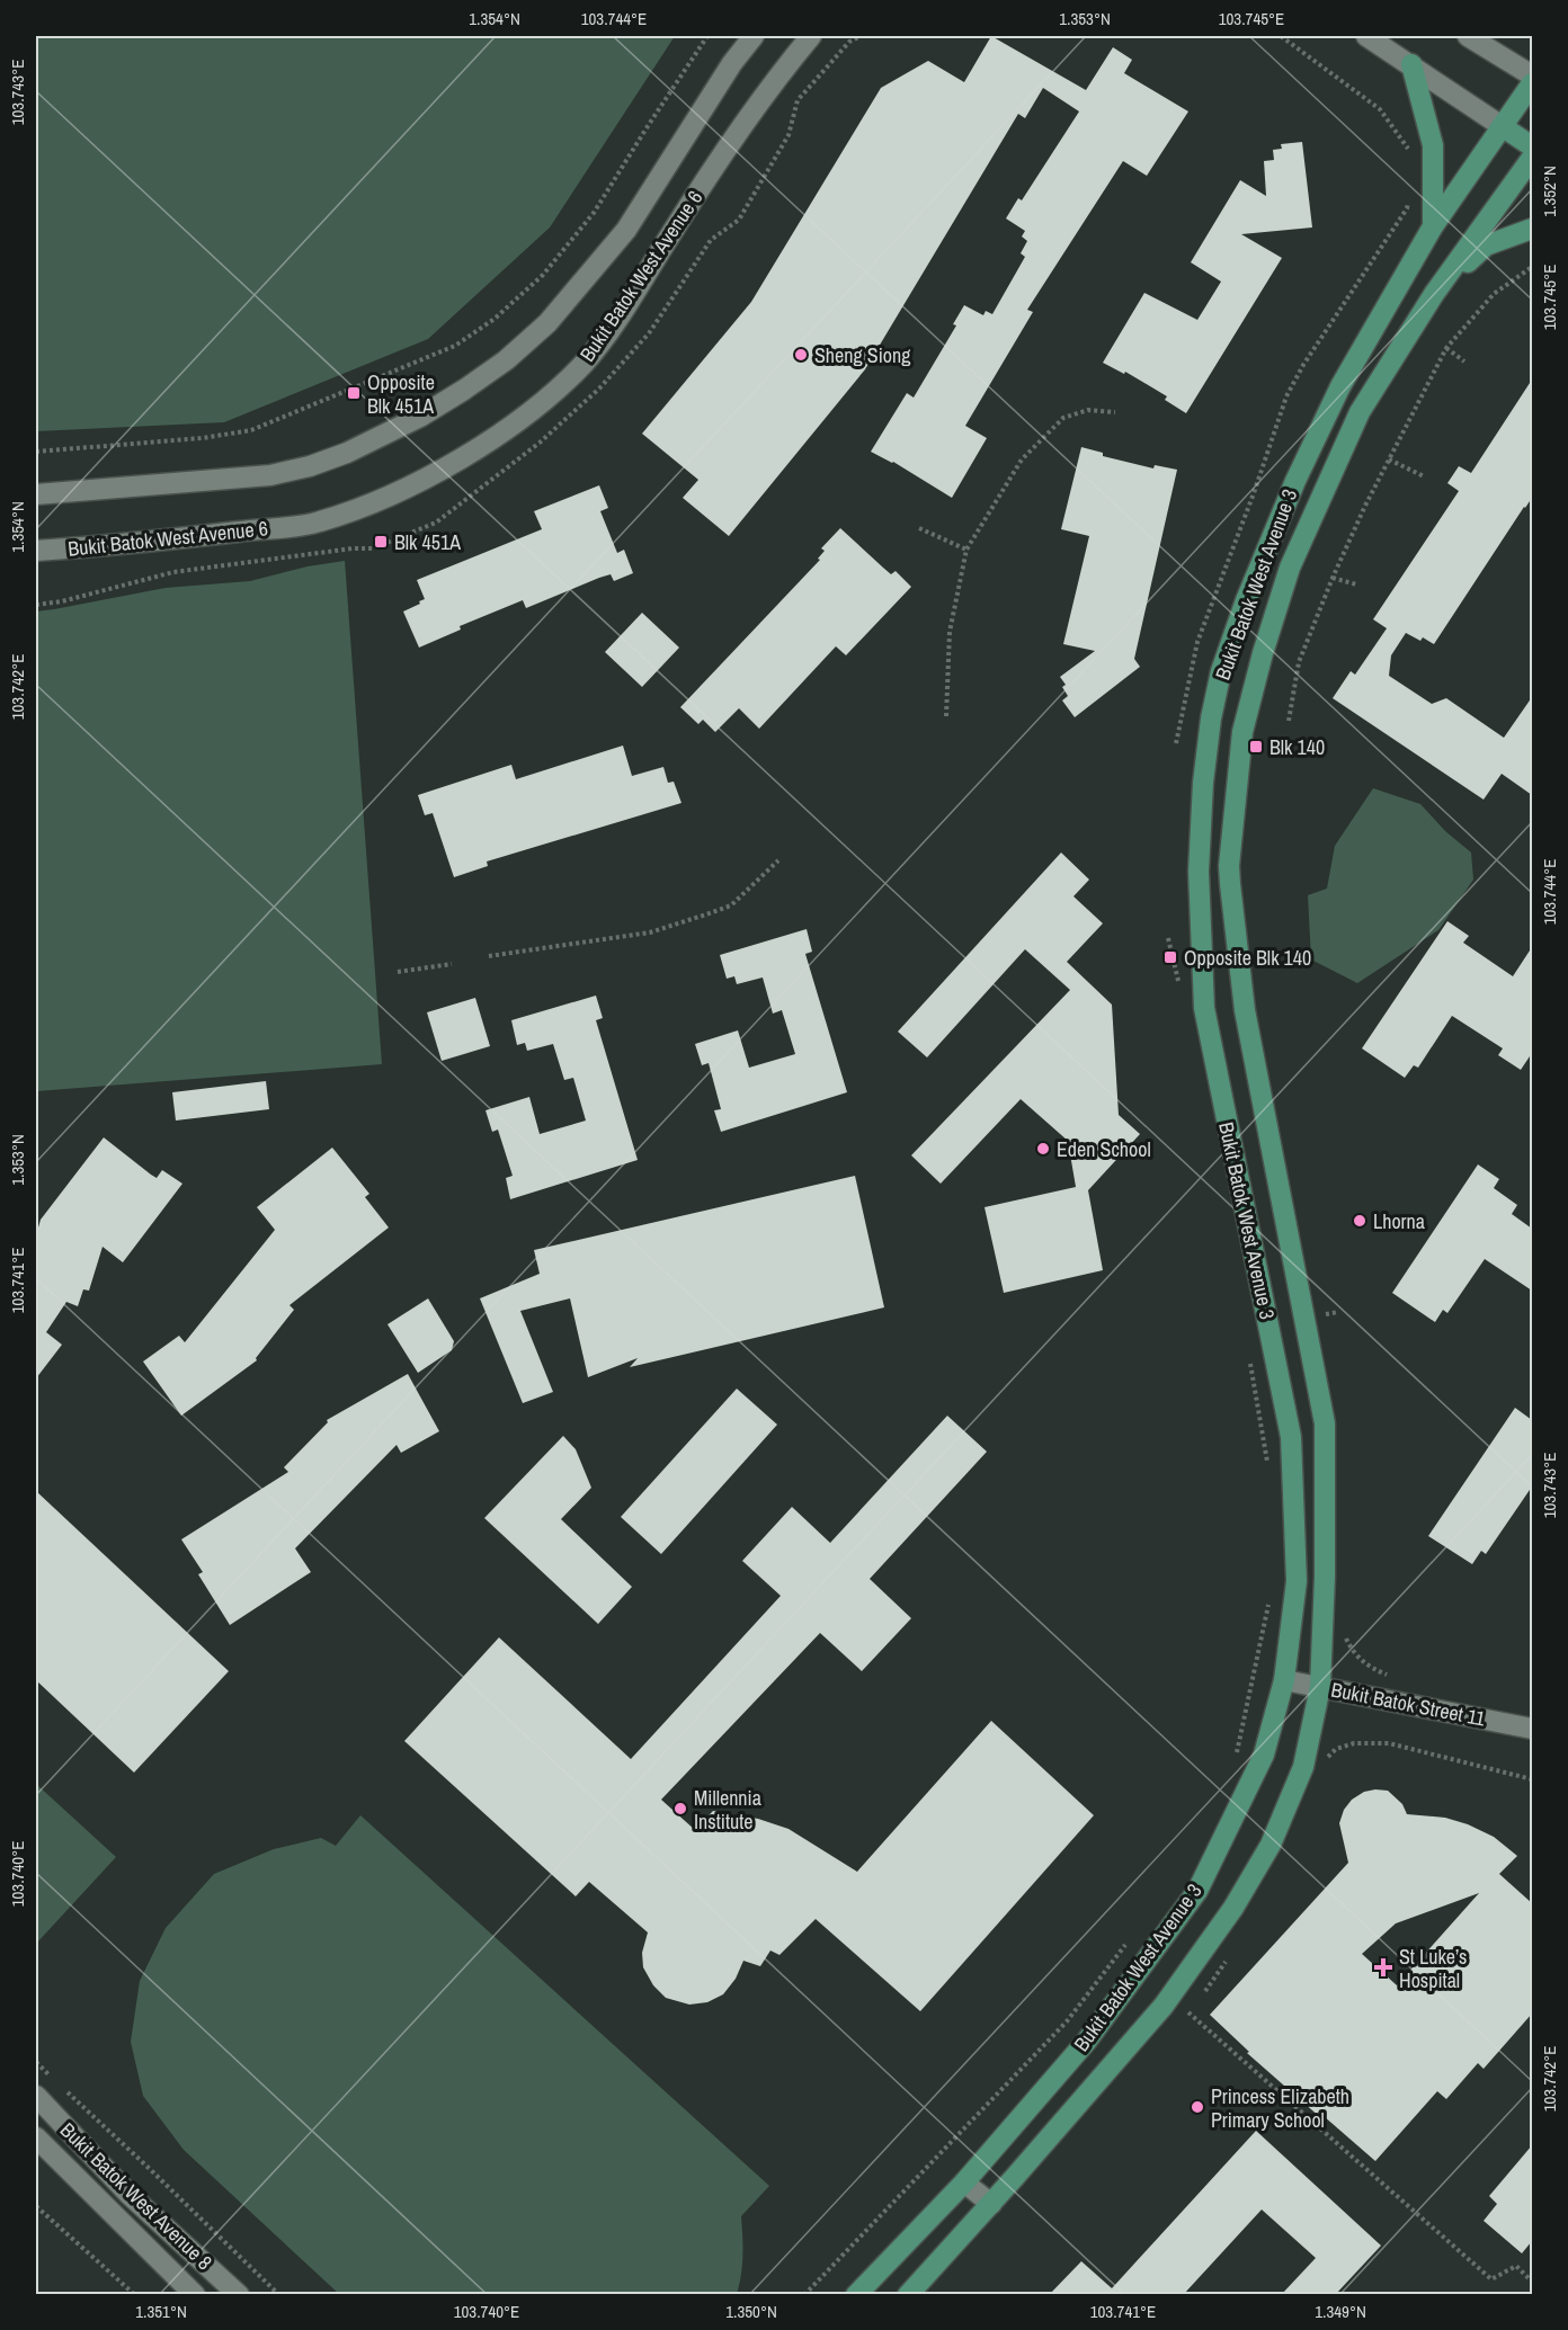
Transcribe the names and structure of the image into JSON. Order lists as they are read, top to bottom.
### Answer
{
  "streets": {
    "main road": ["Bukit Batok West Avenue 3"],
    "street": ["Bukit Batok West Avenue 6", "Bukit Batok Street 11", "Bukit Batok West Avenue 8"]
  },
  "crossings": [
    ["Bukit Batok West Avenue 3", "Bukit Batok Street 11"]
  ],
  "places": {
    "other": [
      "Sheng Siong",
      "Eden School",
      "Lhorna",
      "Millennia Institute",
      "Princess Elizabeth Primary School"
    ],
    "transit": [
      "Opposite Blk 451A",
      "Blk 451A",
      "Blk 140",
      "Opposite Blk 140"
    ],
    "health": ["St Luke’s Hospital"]
  },
  "coordinates": [
    "1.354°N",
    "103.744°E",
    "1.353°N",
    "103.745°E",
    "103.743°E",
    "1.352°N",
    "103.742°E",
    "103.741°E",
    "103.740°E",
    "1.351°N",
    "1.350°N",
    "1.349°N"
  ]
}
